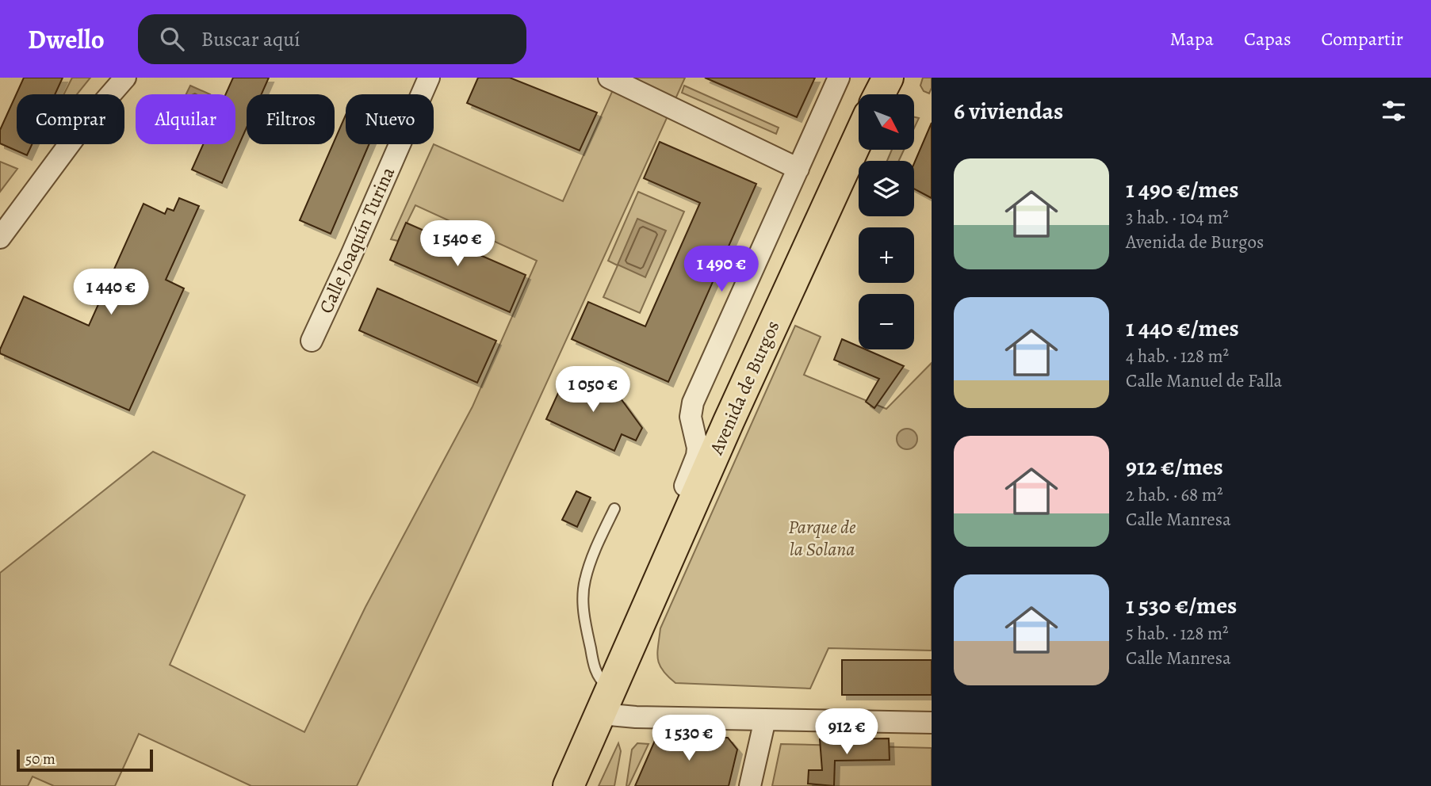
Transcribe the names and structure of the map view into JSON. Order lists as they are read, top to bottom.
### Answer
{
  "streets": {
    "main road": ["Avenida de Burgos"],
    "street": ["Calle Joaquín Turina"]
  },
  "parks": ["Parque de la Solana"],
  "scale_bar": "50 m",
  "north": "bottom right",
  "page": {
    "header": "Dwello",
    "search": "Buscar aquí",
    "nav": ["Mapa", "Capas", "Compartir"],
    "heading": "6 viviendas",
    "map_buttons": ["+", "−"],
    "chip": [
      "Comprar",
      "Alquilar",
      "Filtros",
      "Nuevo"
    ],
    "list": [
      {
        "name": "1 490 €/mes",
        "note": "3 hab. · 104 m² · Avenida de Burgos"
      },
      {
        "name": "1 440 €/mes",
        "note": "4 hab. · 128 m² · Calle Manuel de Falla"
      },
      {
        "name": "912 €/mes",
        "note": "2 hab. · 68 m² · Calle Manresa"
      },
      {
        "name": "1 530 €/mes",
        "note": "5 hab. · 128 m² · Calle Manresa"
      }
    ],
    "price": [
      "1 540 €",
      "1 490 €",
      "1 440 €",
      "1 050 €",
      "912 €",
      "1 530 €"
    ],
    "scale": "50 m"
  }
}
